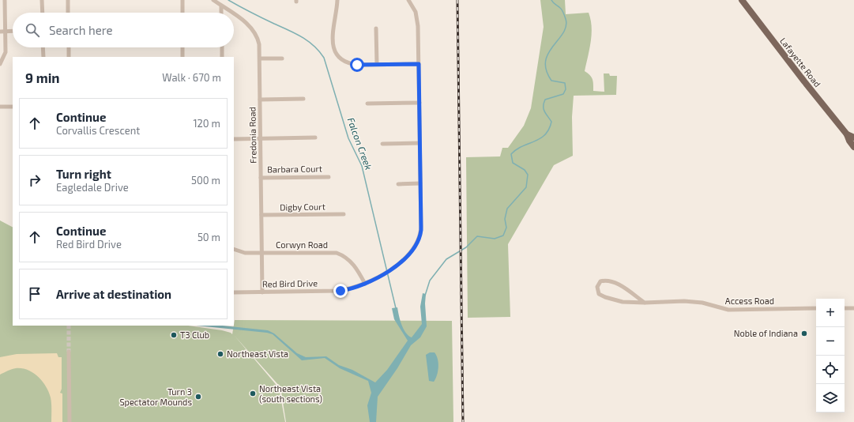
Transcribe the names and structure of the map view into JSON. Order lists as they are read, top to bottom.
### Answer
{
  "streets": {
    "main road": ["Lafayette Road"],
    "street": [
      "Fredonia Road",
      "Barbara Court",
      "Digby Court",
      "Corwyn Road",
      "Red Bird Drive",
      "Access Road"
    ]
  },
  "crossings": [
    ["Fredonia Road", "Barbara Court"],
    ["Fredonia Road", "Digby Court"],
    ["Fredonia Road", "Corwyn Road"],
    ["Fredonia Road", "Red Bird Drive"],
    ["Corwyn Road", "Red Bird Drive"]
  ],
  "water": ["Falcon Creek"],
  "places": [
    "Noble of Indiana",
    "T3 Club",
    "Northeast Vista",
    "Northeast Vista (south sections)",
    "Turn 3 Spectator Mounds"
  ],
  "page": {
    "search": "Search here",
    "heading": ["9 min", "Walk · 670 m"],
    "list": [
      ["Continue", "Corvallis Crescent", "120 m"],
      ["Turn right", "Eagledale Drive", "500 m"],
      ["Continue", "Red Bird Drive", "50 m"],
      "Arrive at destination"
    ],
    "map_buttons": ["+", "−"]
  }
}
